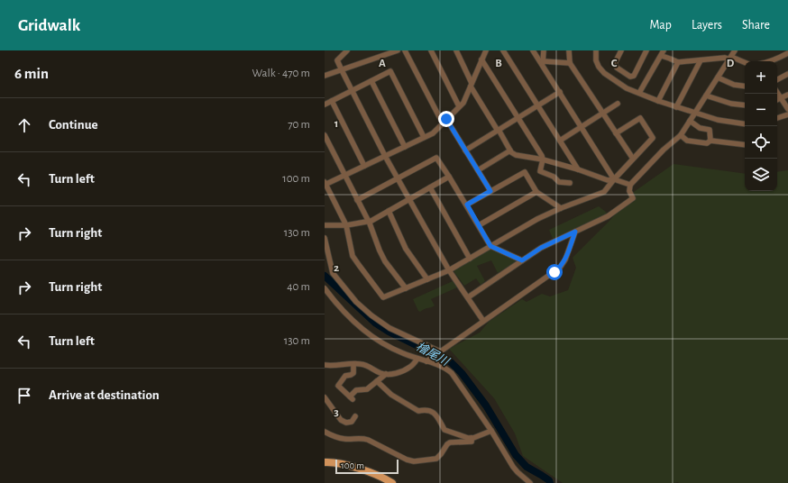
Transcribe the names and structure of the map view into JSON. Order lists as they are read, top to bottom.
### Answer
{
  "water": ["檜尾川"],
  "scale_bar": "100 m",
  "page": {
    "header": "Gridwalk",
    "nav": ["Map", "Layers", "Share"],
    "heading": ["6 min", "Walk · 470 m"],
    "map_buttons": ["+", "−"],
    "list": [
      ["Continue", "70 m"],
      ["Turn left", "100 m"],
      ["Turn right", "130 m"],
      ["Turn right", "40 m"],
      ["Turn left", "130 m"],
      "Arrive at destination"
    ],
    "scale": "100 m"
  },
  "grid": {
    "columns": [
      "A",
      "B",
      "C",
      "D"
    ],
    "rows": ["1", "2", "3"]
  }
}
